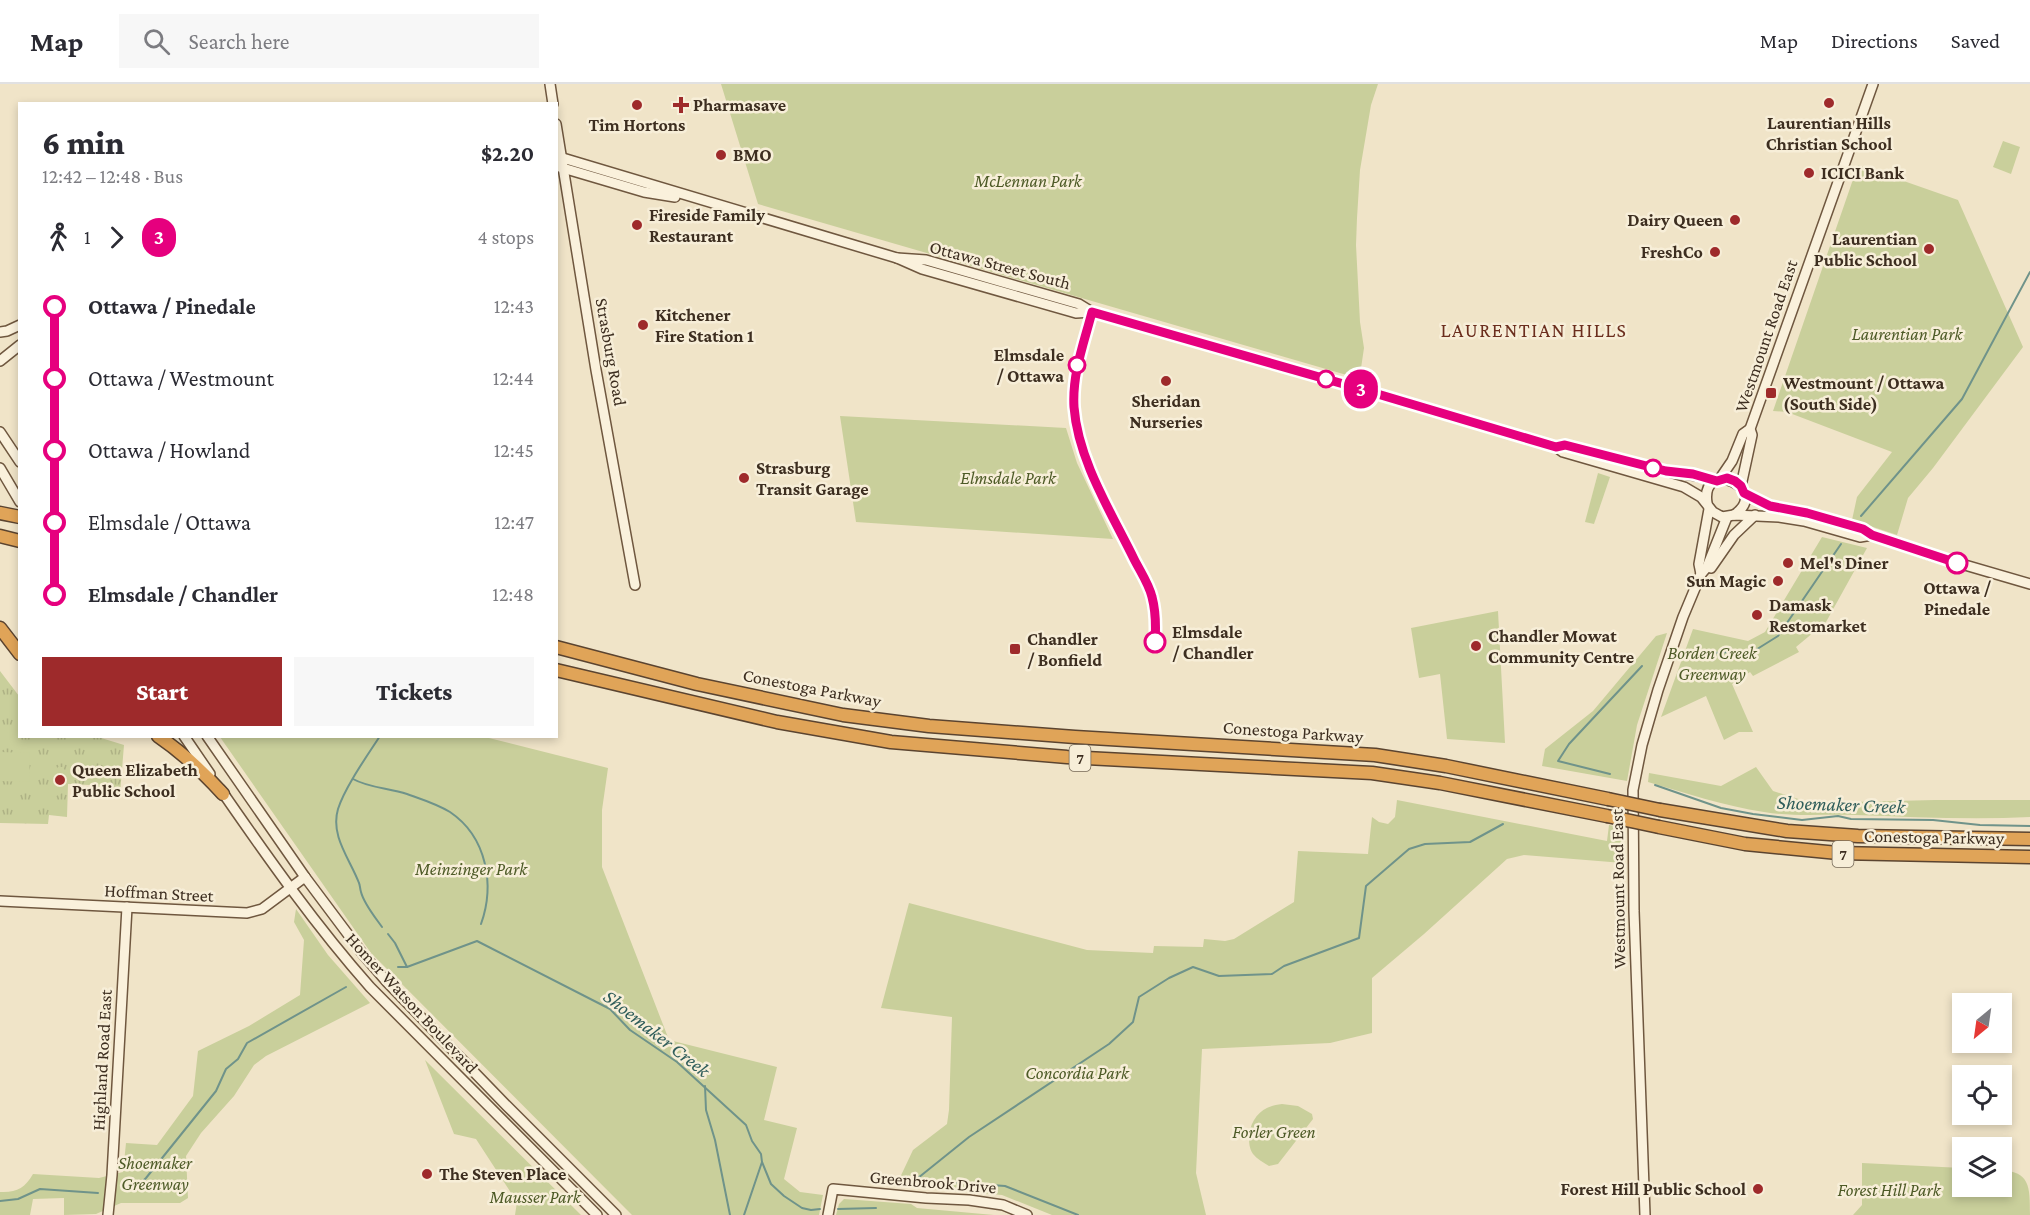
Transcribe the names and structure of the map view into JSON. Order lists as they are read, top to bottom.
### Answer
{
  "streets": {
    "highway": ["Conestoga Parkway", "7"],
    "main road": [
      "Ottawa Street South",
      "Westmount Road East",
      "Strasburg Road",
      "Hoffman Street",
      "Homer Watson Boulevard",
      "Highland Road East",
      "Greenbrook Drive"
    ]
  },
  "crossings": [
    ["Ottawa Street South", "Strasburg Road"],
    ["Hoffman Street", "Homer Watson Boulevard"],
    ["Hoffman Street", "Highland Road East"]
  ],
  "districts": ["LAURENTIAN HILLS"],
  "water": ["Shoemaker Creek"],
  "parks": [
    "McLennan Park",
    "Laurentian Park",
    "Elmsdale Park",
    "Borden Creek Greenway",
    "Meinzinger Park",
    "Concordia Park",
    "Forler Green",
    "Shoemaker Greenway",
    "Forest Hill Park",
    "Mausser Park"
  ],
  "places": {
    "other": [
      "Laurentian Hills Christian School",
      "Tim Hortons",
      "BMO",
      "ICICI Bank",
      "Dairy Queen",
      "Fireside Family Restaurant",
      "Laurentian Public School",
      "FreshCo",
      "Kitchener Fire Station 1",
      "Elmsdale / Ottawa",
      "Sheridan Nurseries",
      "Strasburg Transit Garage",
      "Mel's Diner",
      "Ottawa / Pinedale",
      "Sun Magic",
      "Damask Restomarket",
      "Elmsdale / Chandler",
      "Chandler Mowat Community Centre",
      "Queen Elizabeth Public School",
      "The Steven Place",
      "Forest Hill Public School"
    ],
    "health": ["Pharmasave"],
    "transit": ["Westmount / Ottawa (South Side)", "Chandler / Bonfield"]
  },
  "lines": ["bus line 3"],
  "north": "bottom left",
  "page": {
    "header": "Map",
    "search": "Search here",
    "nav": ["Map", "Directions", "Saved"],
    "on_map": "3",
    "heading": ["6 min", "12:42 – 12:48 · Bus", "$2.20"],
    "legs": ["1", "3", "4 stops"],
    "list": [
      {
        "name": "Ottawa / Pinedale",
        "value": "12:43"
      },
      {
        "name": "Ottawa / Westmount",
        "value": "12:44"
      },
      {
        "name": "Ottawa / Howland",
        "value": "12:45"
      },
      {
        "name": "Elmsdale / Ottawa",
        "value": "12:47"
      },
      {
        "name": "Elmsdale / Chandler",
        "value": "12:48"
      }
    ],
    "buttons": ["Start", "Tickets"]
  }
}
